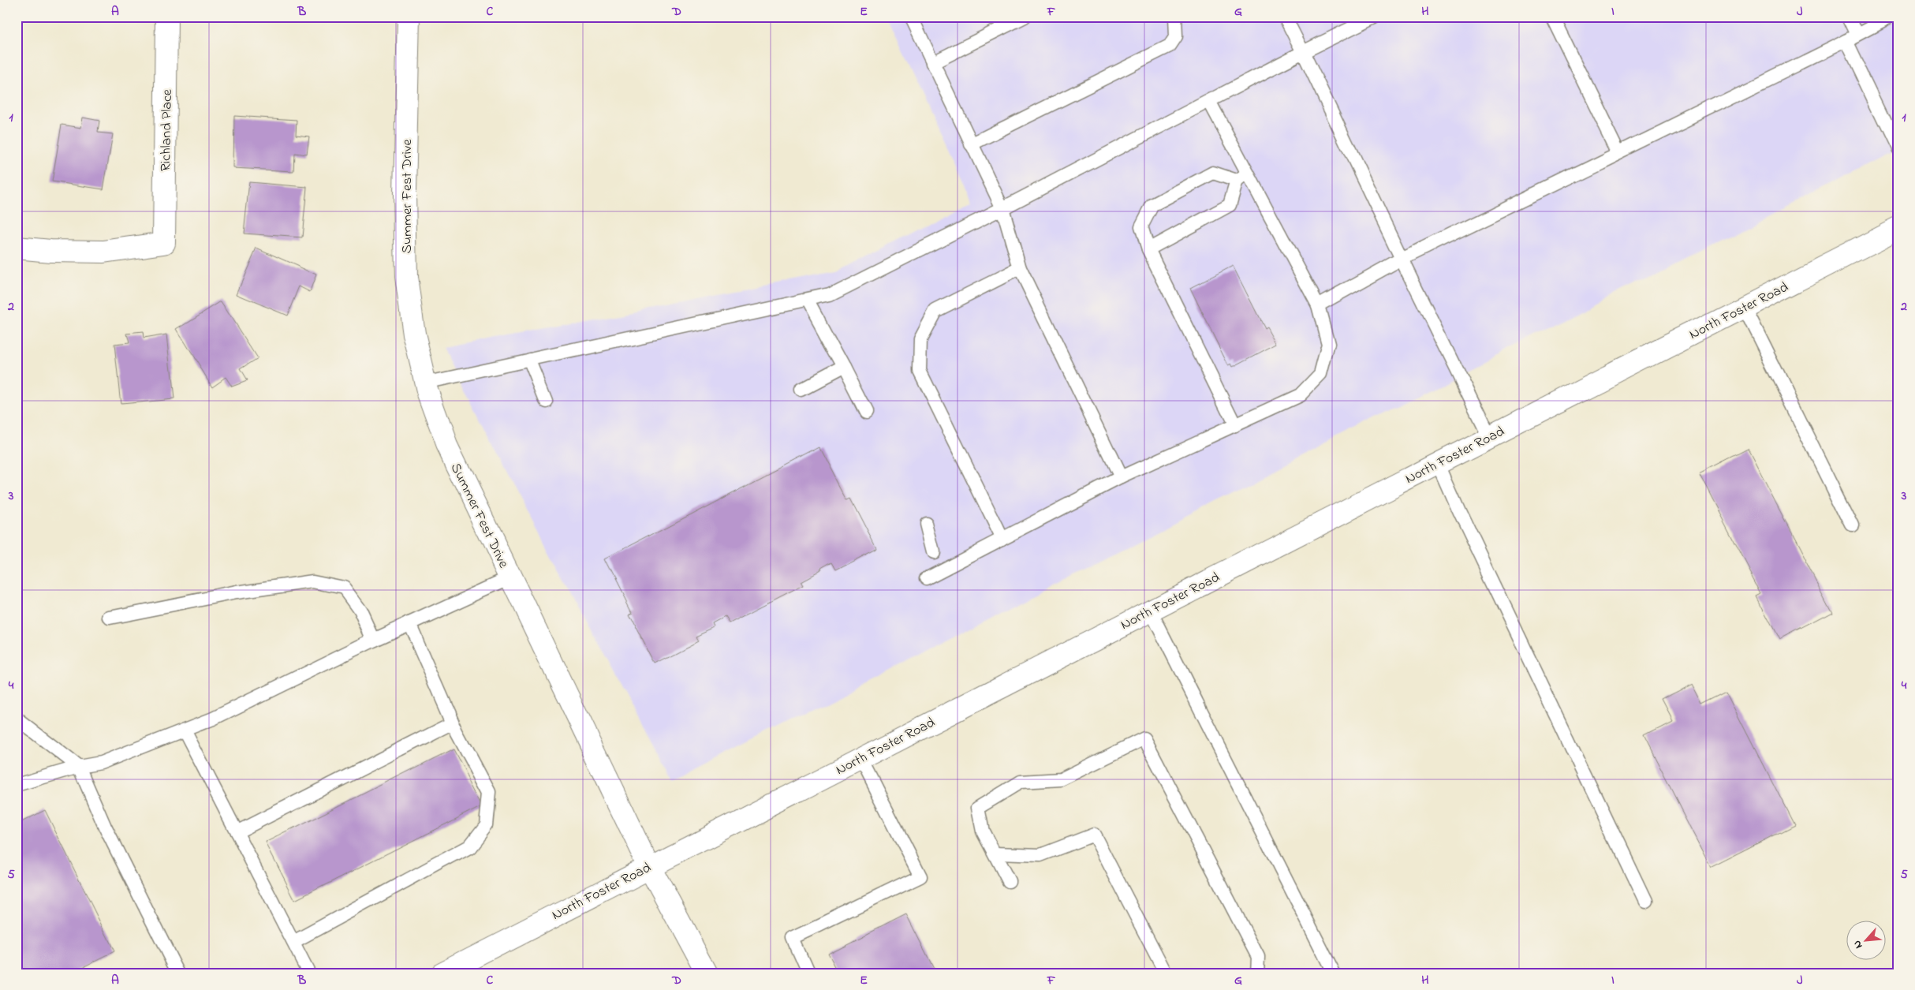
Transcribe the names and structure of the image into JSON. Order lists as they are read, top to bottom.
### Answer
{
  "streets": {
    "main road": ["Richland Place", "Summer Fest Drive", "North Foster Road"]
  },
  "crossings": [
    ["Summer Fest Drive", "North Foster Road"]
  ],
  "north": "bottom left",
  "grid": {
    "columns": [
      "A",
      "B",
      "C",
      "D",
      "E",
      "F",
      "G",
      "H",
      "I",
      "J"
    ],
    "rows": [
      "1",
      "2",
      "3",
      "4",
      "5"
    ]
  }
}
